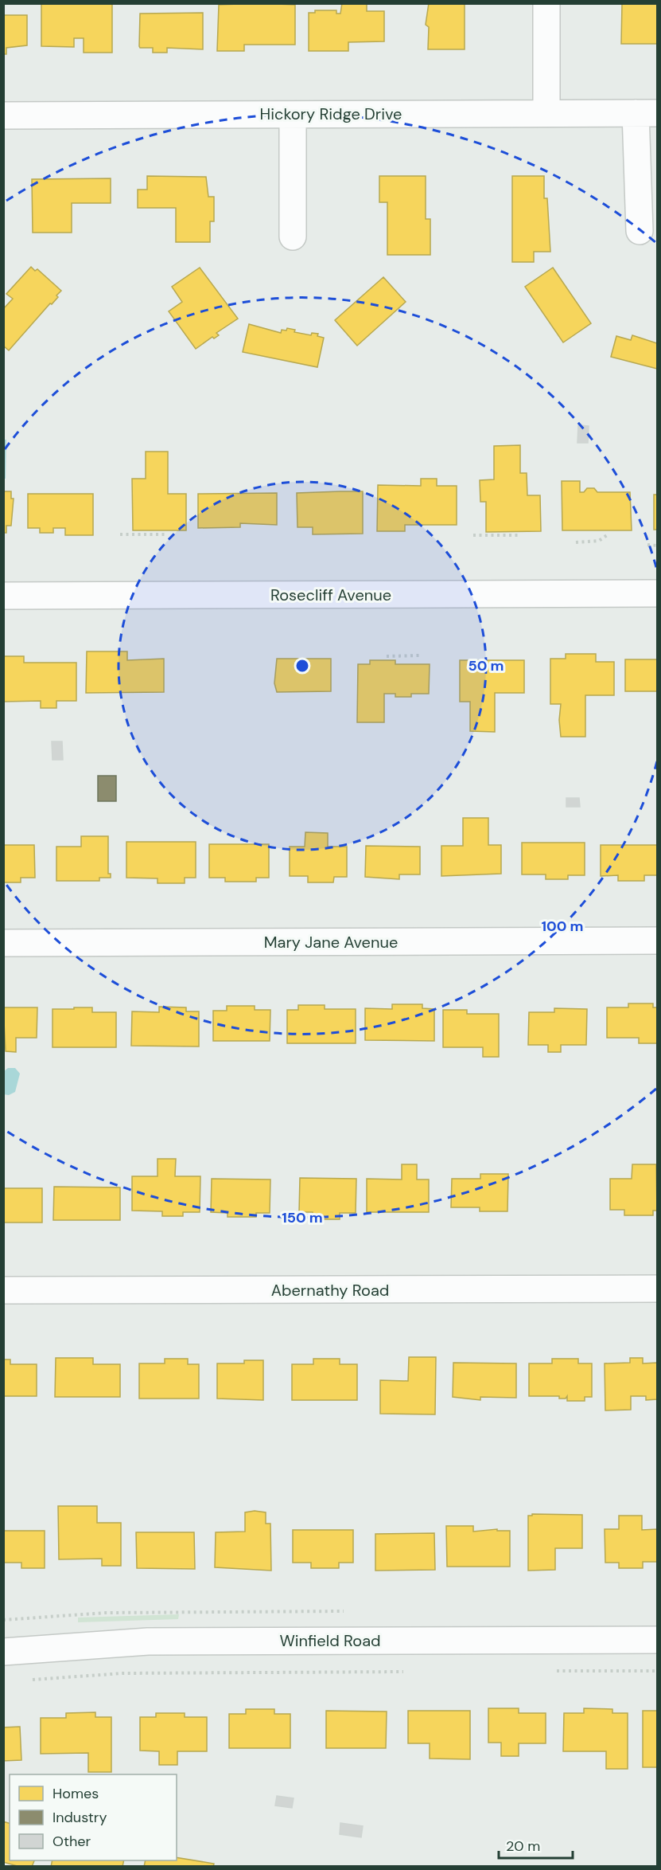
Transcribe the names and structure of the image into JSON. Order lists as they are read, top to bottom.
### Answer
{
  "streets": {
    "street": [
      "Hickory Ridge Drive",
      "Rosecliff Avenue",
      "Mary Jane Avenue",
      "Abernathy Road",
      "Winfield Road"
    ]
  },
  "legend": ["Homes", "Industry", "Other"],
  "scale_bar": "20 m",
  "rings": ["50 m", "100 m", "150 m"]
}
